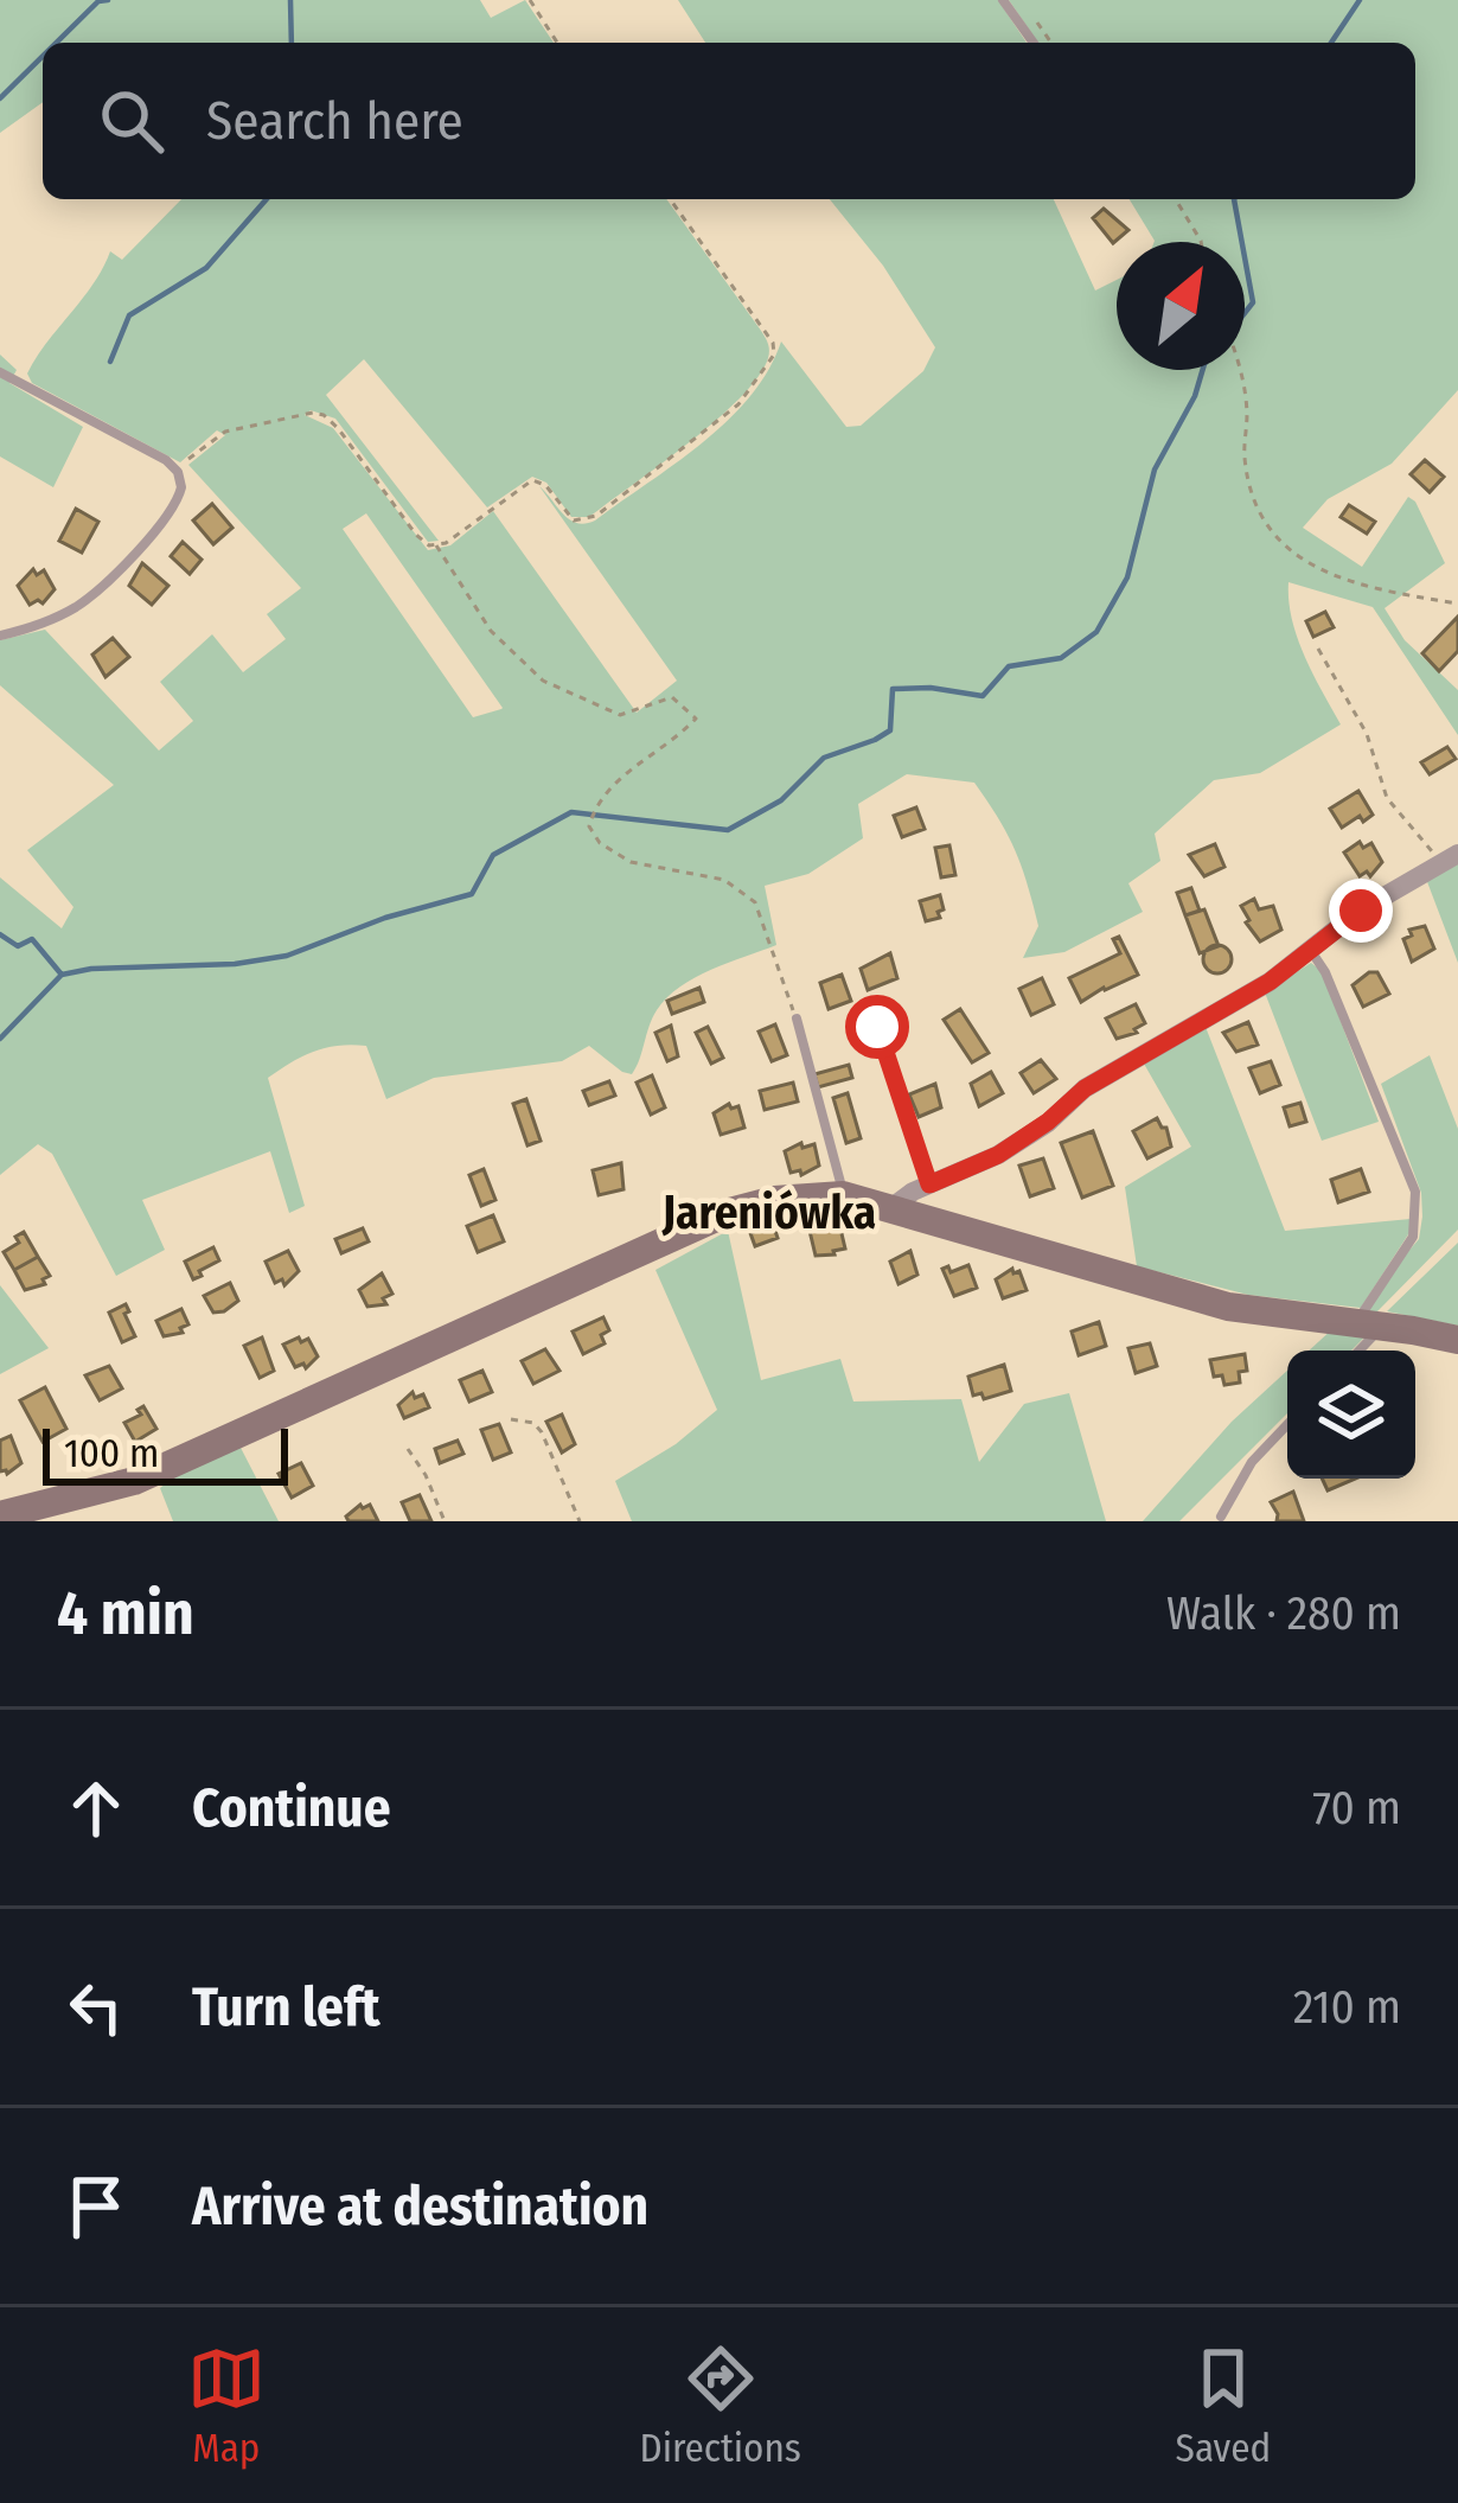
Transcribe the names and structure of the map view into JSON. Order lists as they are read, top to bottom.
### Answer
{
  "districts": ["Jareniówka"],
  "scale_bar": "100 m",
  "north": "top right",
  "page": {
    "search": "Search here",
    "scale": "100 m",
    "heading": ["4 min", "Walk · 280 m"],
    "list": [
      ["Continue", "70 m"],
      ["Turn left", "210 m"],
      "Arrive at destination"
    ],
    "nav": ["Map", "Directions", "Saved"]
  }
}
